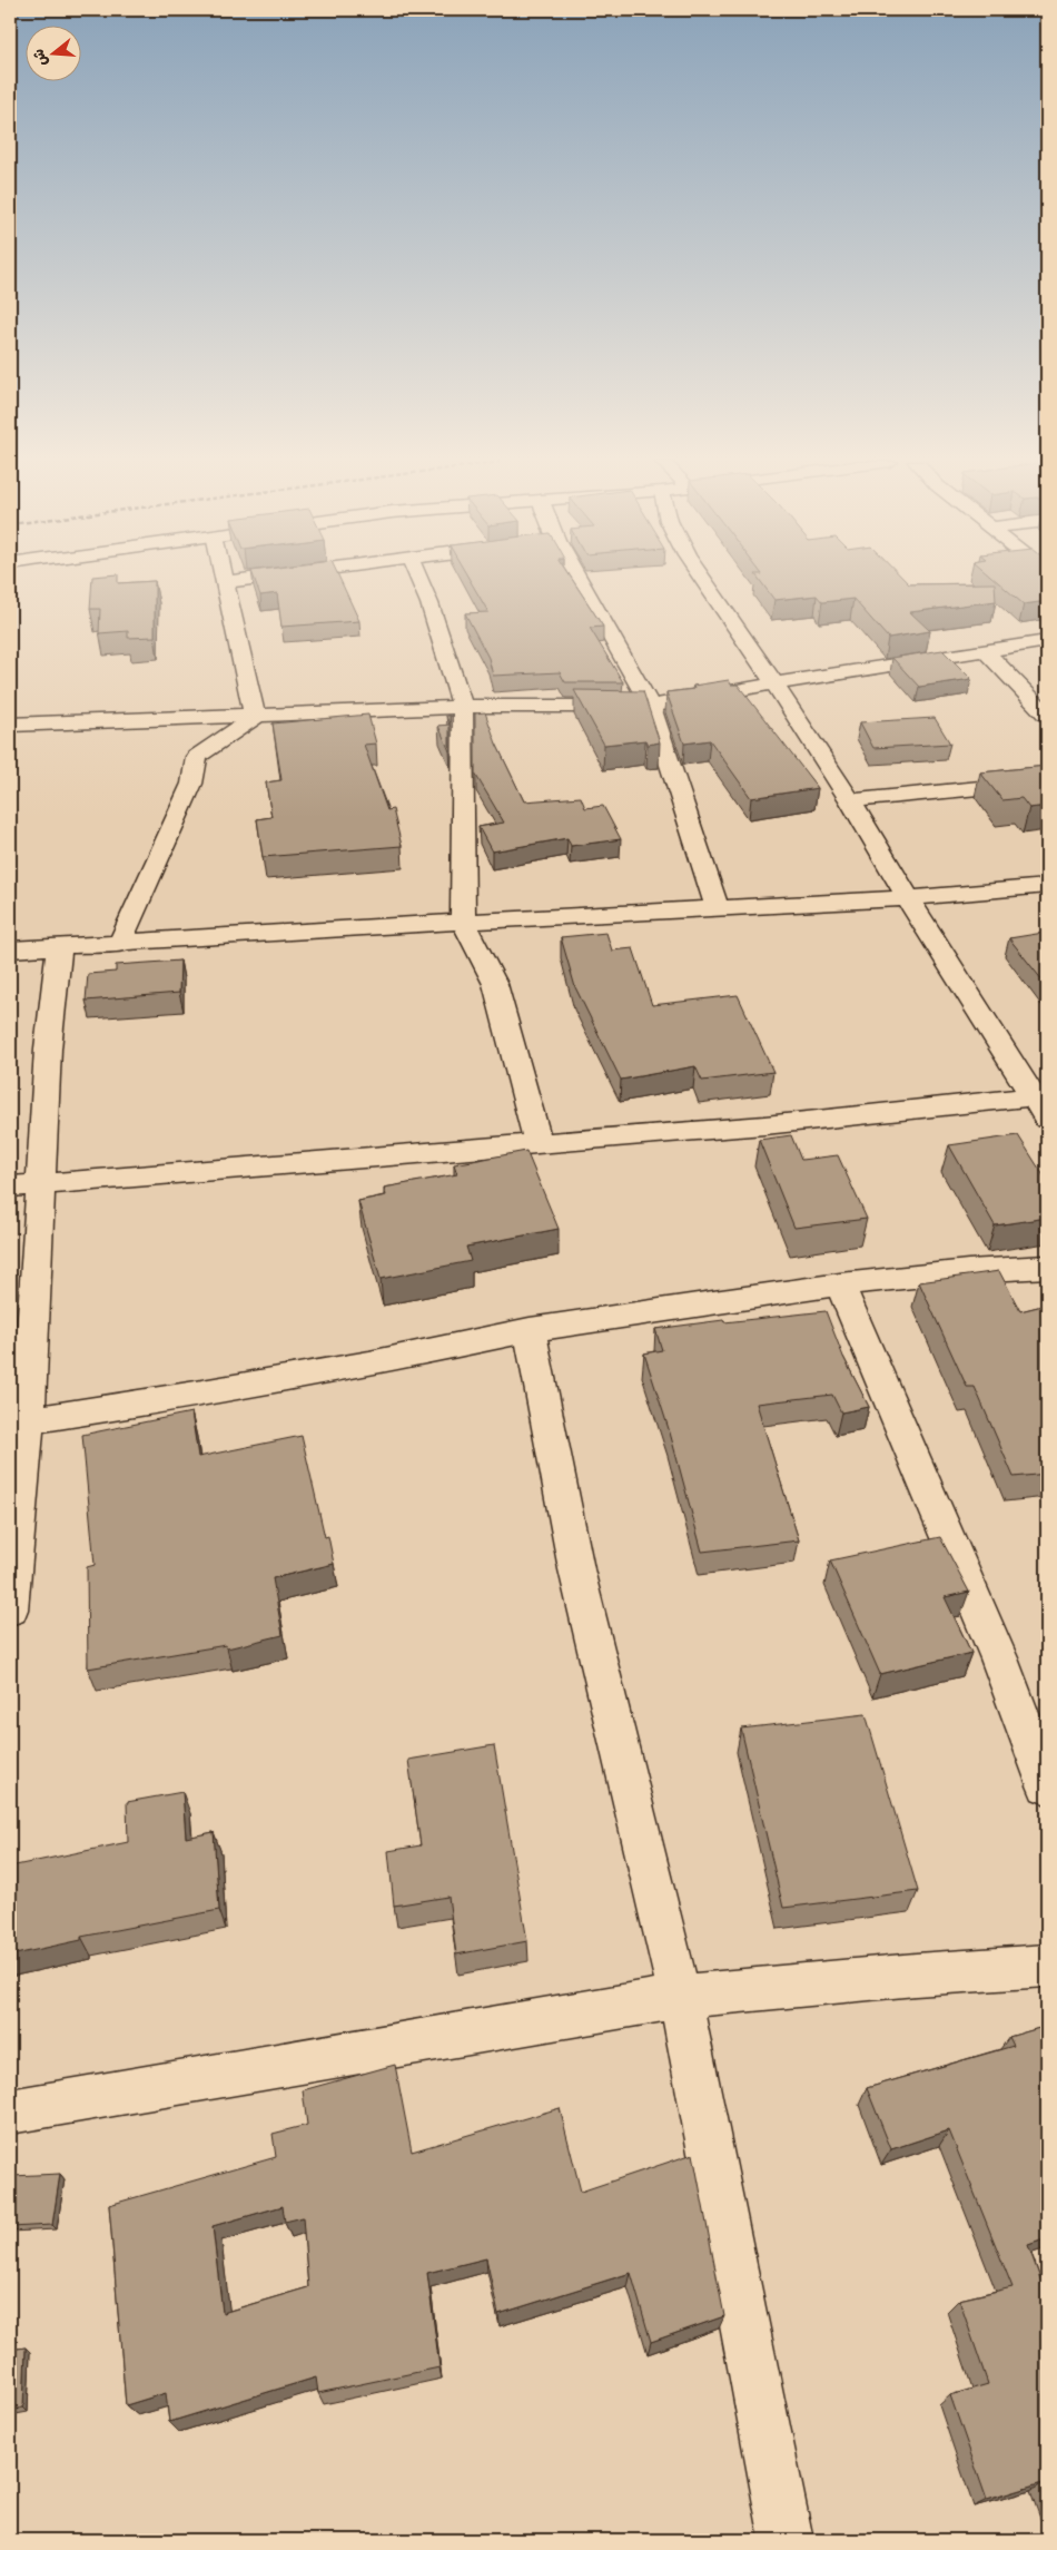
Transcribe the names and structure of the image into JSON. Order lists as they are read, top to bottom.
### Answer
{
  "north": "left"
}
